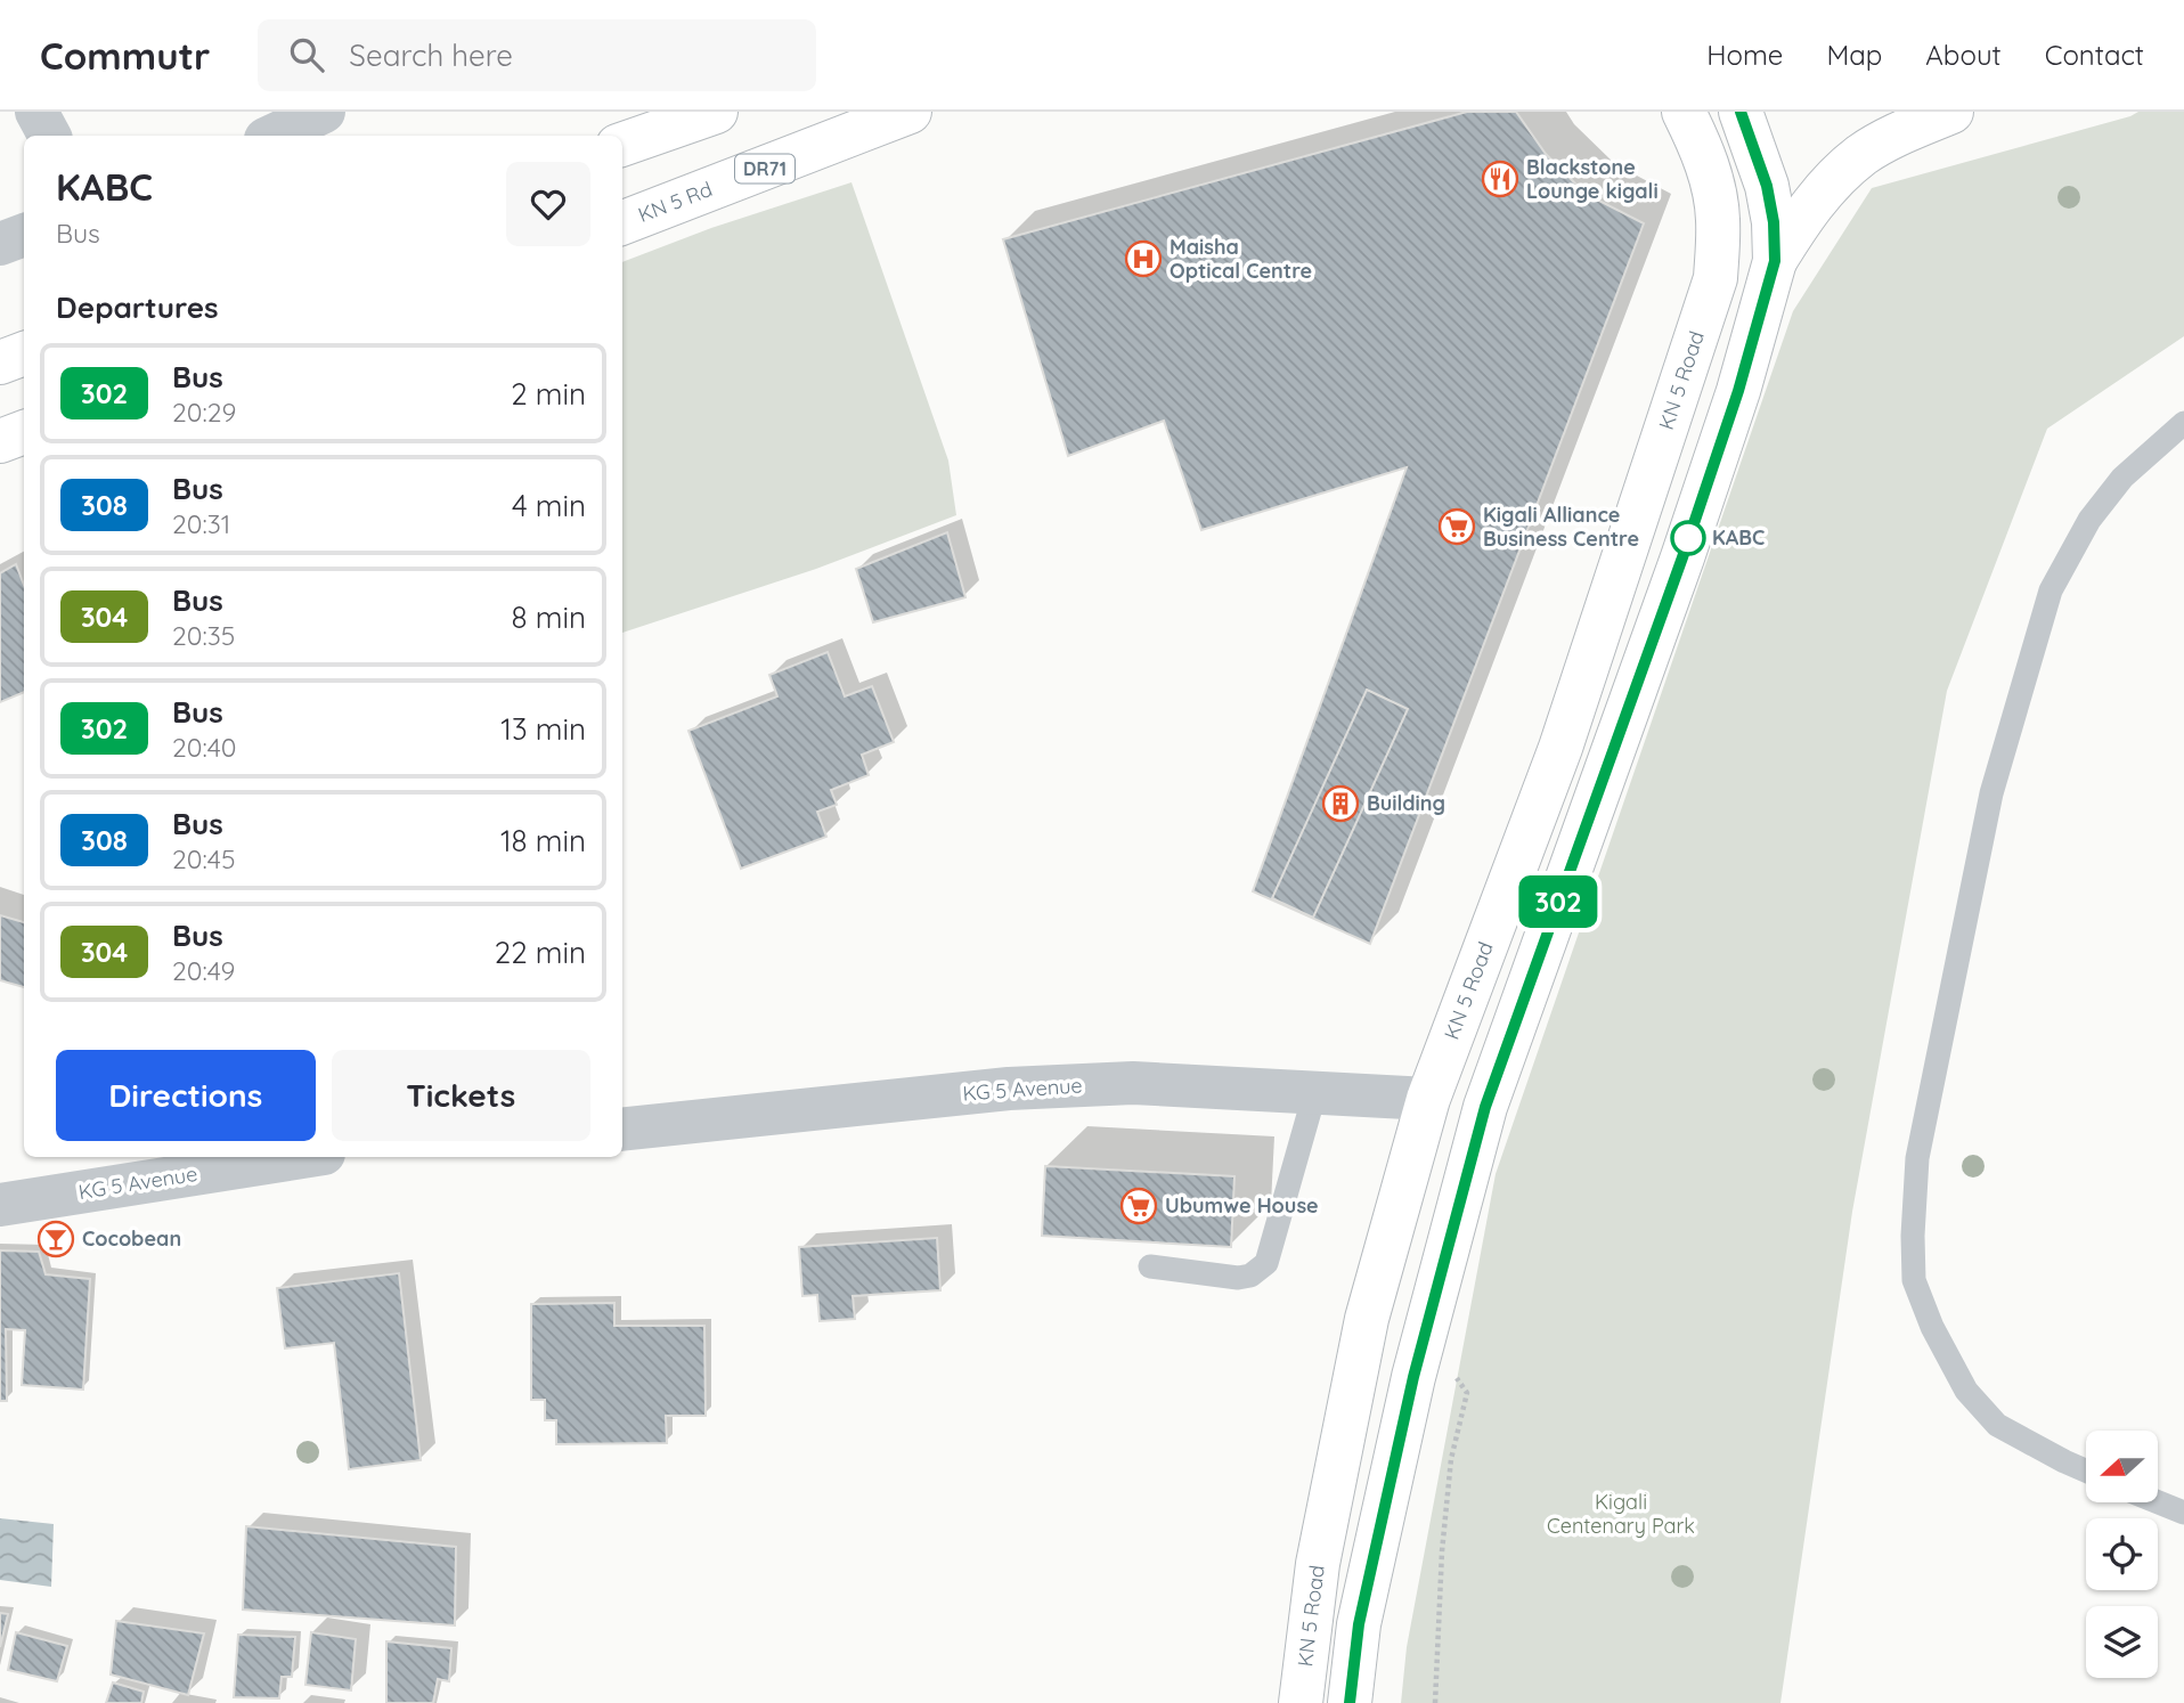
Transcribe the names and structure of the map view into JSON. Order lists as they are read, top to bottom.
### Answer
{
  "streets": {
    "main road": ["DR71", "KN 5 Rd", "KN 5 Road"],
    "street": ["KG 5 Avenue"]
  },
  "crossings": [
    ["KN 5 Road", "KG 5 Avenue"]
  ],
  "parks": ["Kigali Centenary Park"],
  "places": {
    "restaurant": ["Blackstone Lounge kigali"],
    "hospital": ["Maisha Optical Centre"],
    "supermarket": ["Kigali Alliance Business Centre", "Ubumwe House"],
    "other": ["KABC"],
    "building": ["Building"],
    "bar": ["Cocobean"]
  },
  "lines": ["bus line 302"],
  "north": "left",
  "page": {
    "header": "Commutr",
    "search": "Search here",
    "nav": [
      "Home",
      "Map",
      "About",
      "Contact"
    ],
    "on_map": "302",
    "heading": [
      ["KABC", "Bus"],
      "Departures"
    ],
    "list": [
      {
        "mark": "302",
        "name": "Bus",
        "note": "20:29",
        "value": "2 min"
      },
      {
        "mark": "308",
        "name": "Bus",
        "note": "20:31",
        "value": "4 min"
      },
      {
        "mark": "304",
        "name": "Bus",
        "note": "20:35",
        "value": "8 min"
      },
      {
        "mark": "302",
        "name": "Bus",
        "note": "20:40",
        "value": "13 min"
      },
      {
        "mark": "308",
        "name": "Bus",
        "note": "20:45",
        "value": "18 min"
      },
      {
        "mark": "304",
        "name": "Bus",
        "note": "20:49",
        "value": "22 min"
      }
    ],
    "buttons": ["Directions", "Tickets"]
  }
}
